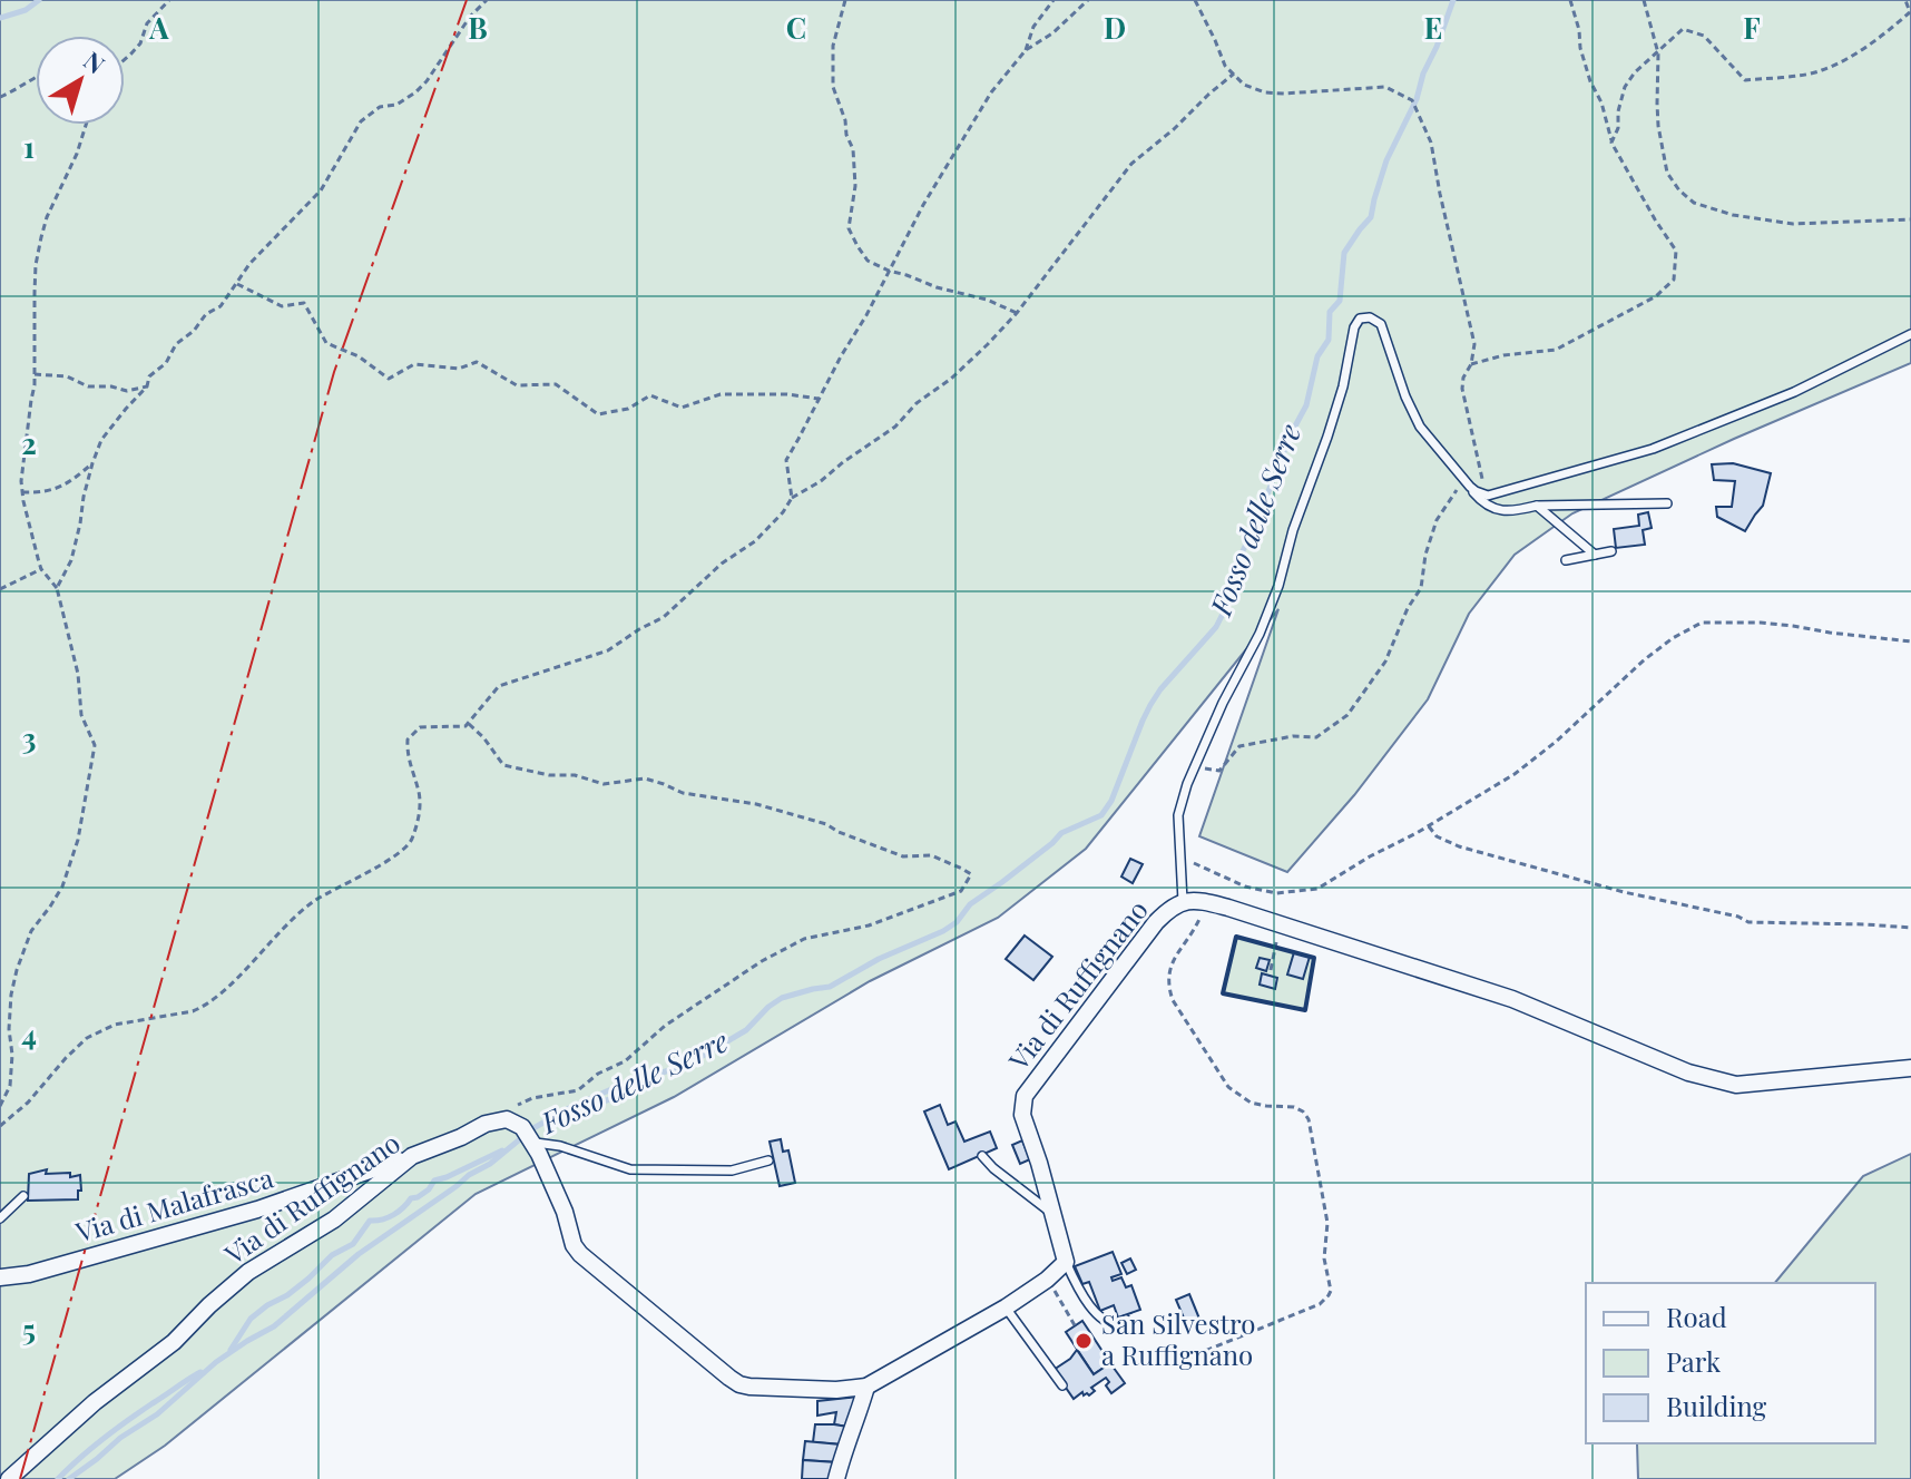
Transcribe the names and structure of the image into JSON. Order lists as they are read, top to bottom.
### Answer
{
  "streets": {
    "street": ["Via di Ruffignano", "Via di Malafrasca"]
  },
  "crossings": [
    ["Via di Ruffignano", "Via di Malafrasca"]
  ],
  "water": ["Fosso delle Serre"],
  "places": ["San Silvestro a Ruffignano"],
  "legend": ["Road", "Park", "Building"],
  "north": "top right",
  "grid": {
    "columns": [
      "A",
      "B",
      "C",
      "D",
      "E",
      "F"
    ],
    "rows": [
      "1",
      "2",
      "3",
      "4",
      "5"
    ]
  }
}
